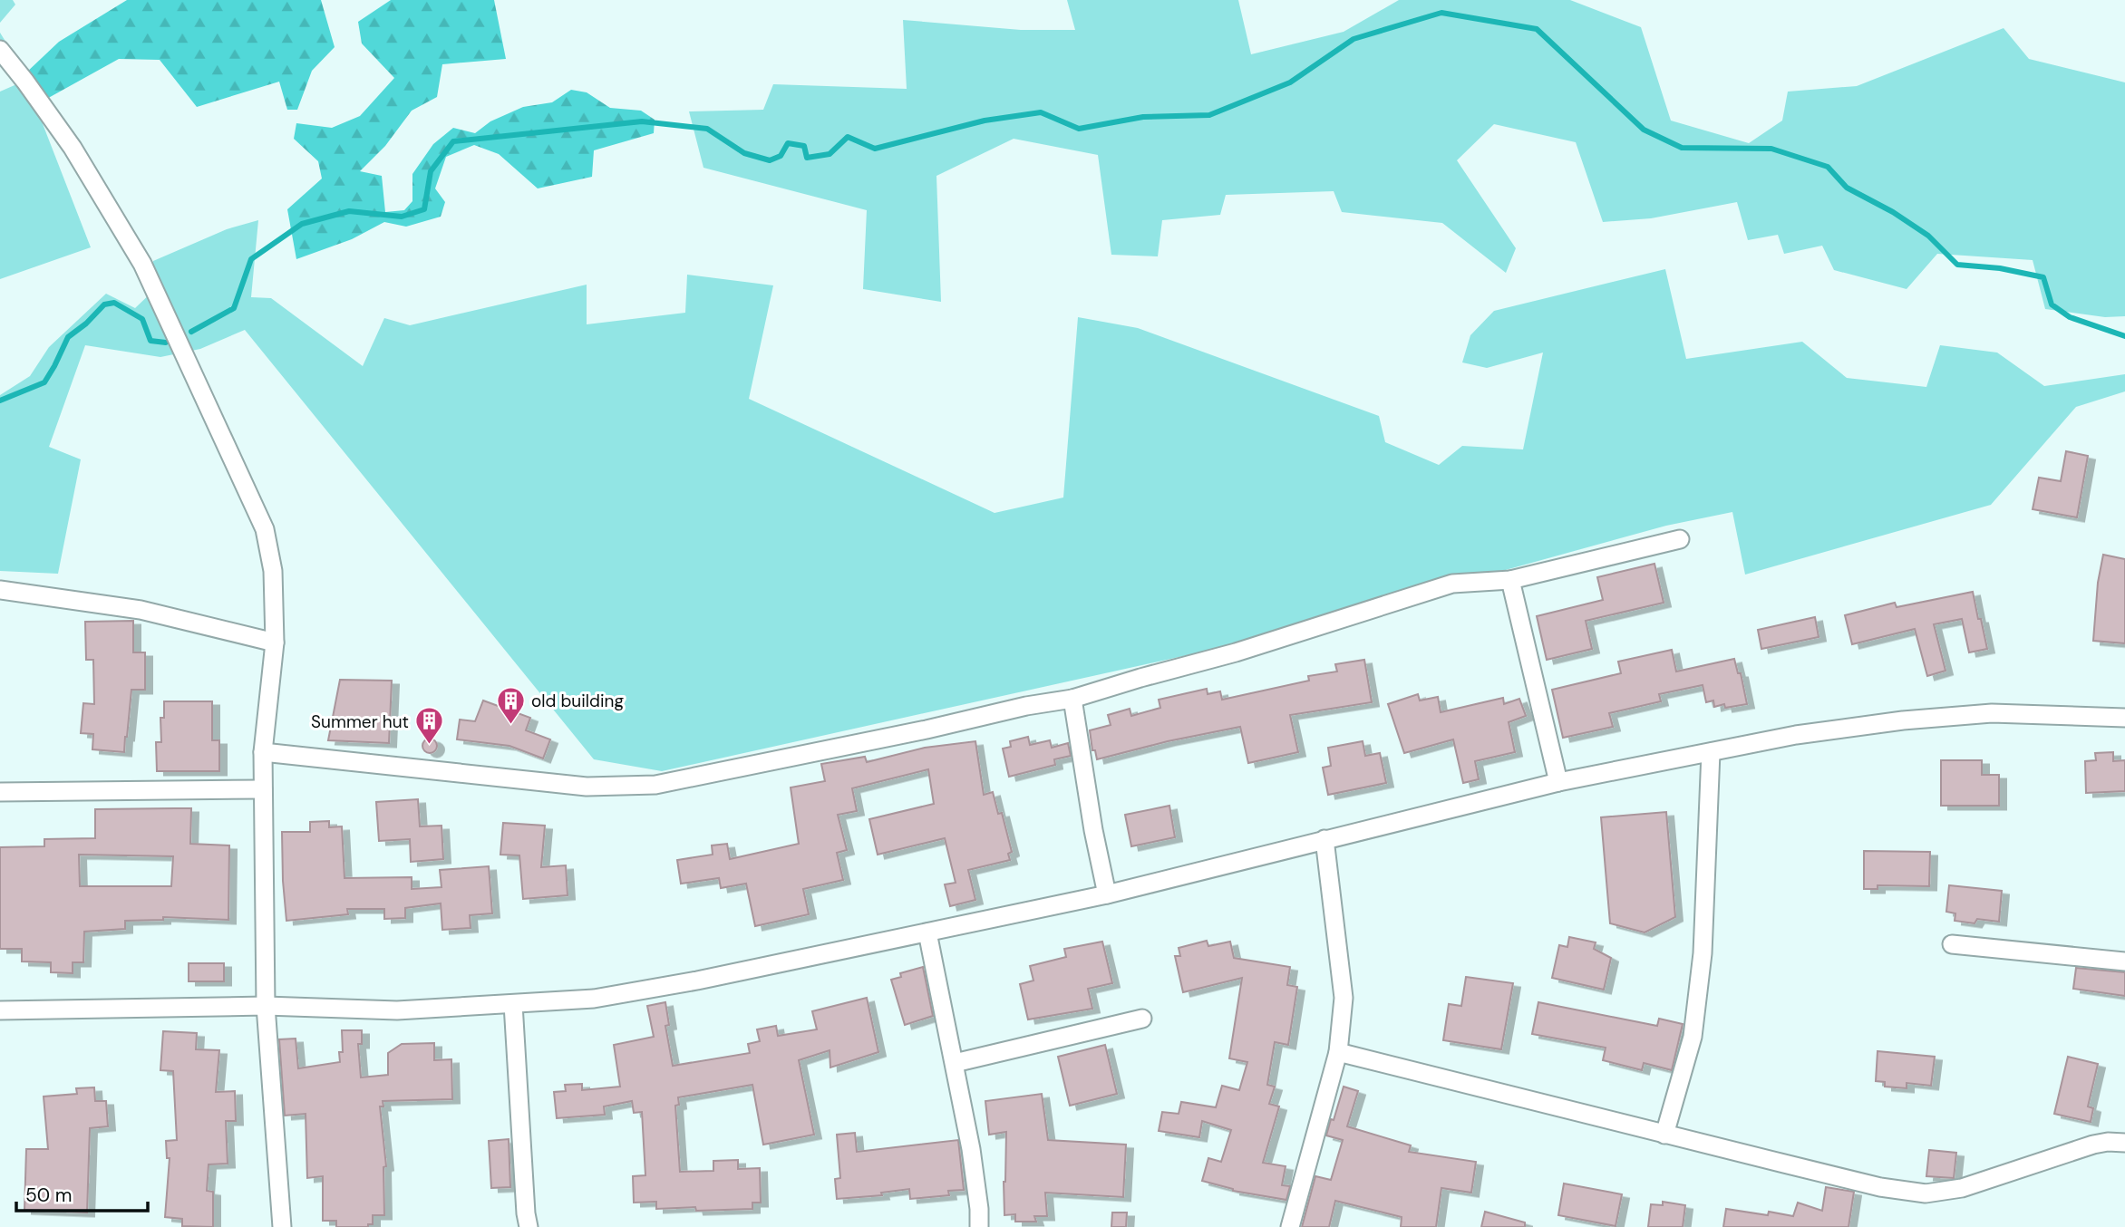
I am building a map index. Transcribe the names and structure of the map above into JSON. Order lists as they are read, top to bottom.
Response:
{
  "places": {
    "building": ["old building", "Summer hut"]
  },
  "scale_bar": "50 m"
}
